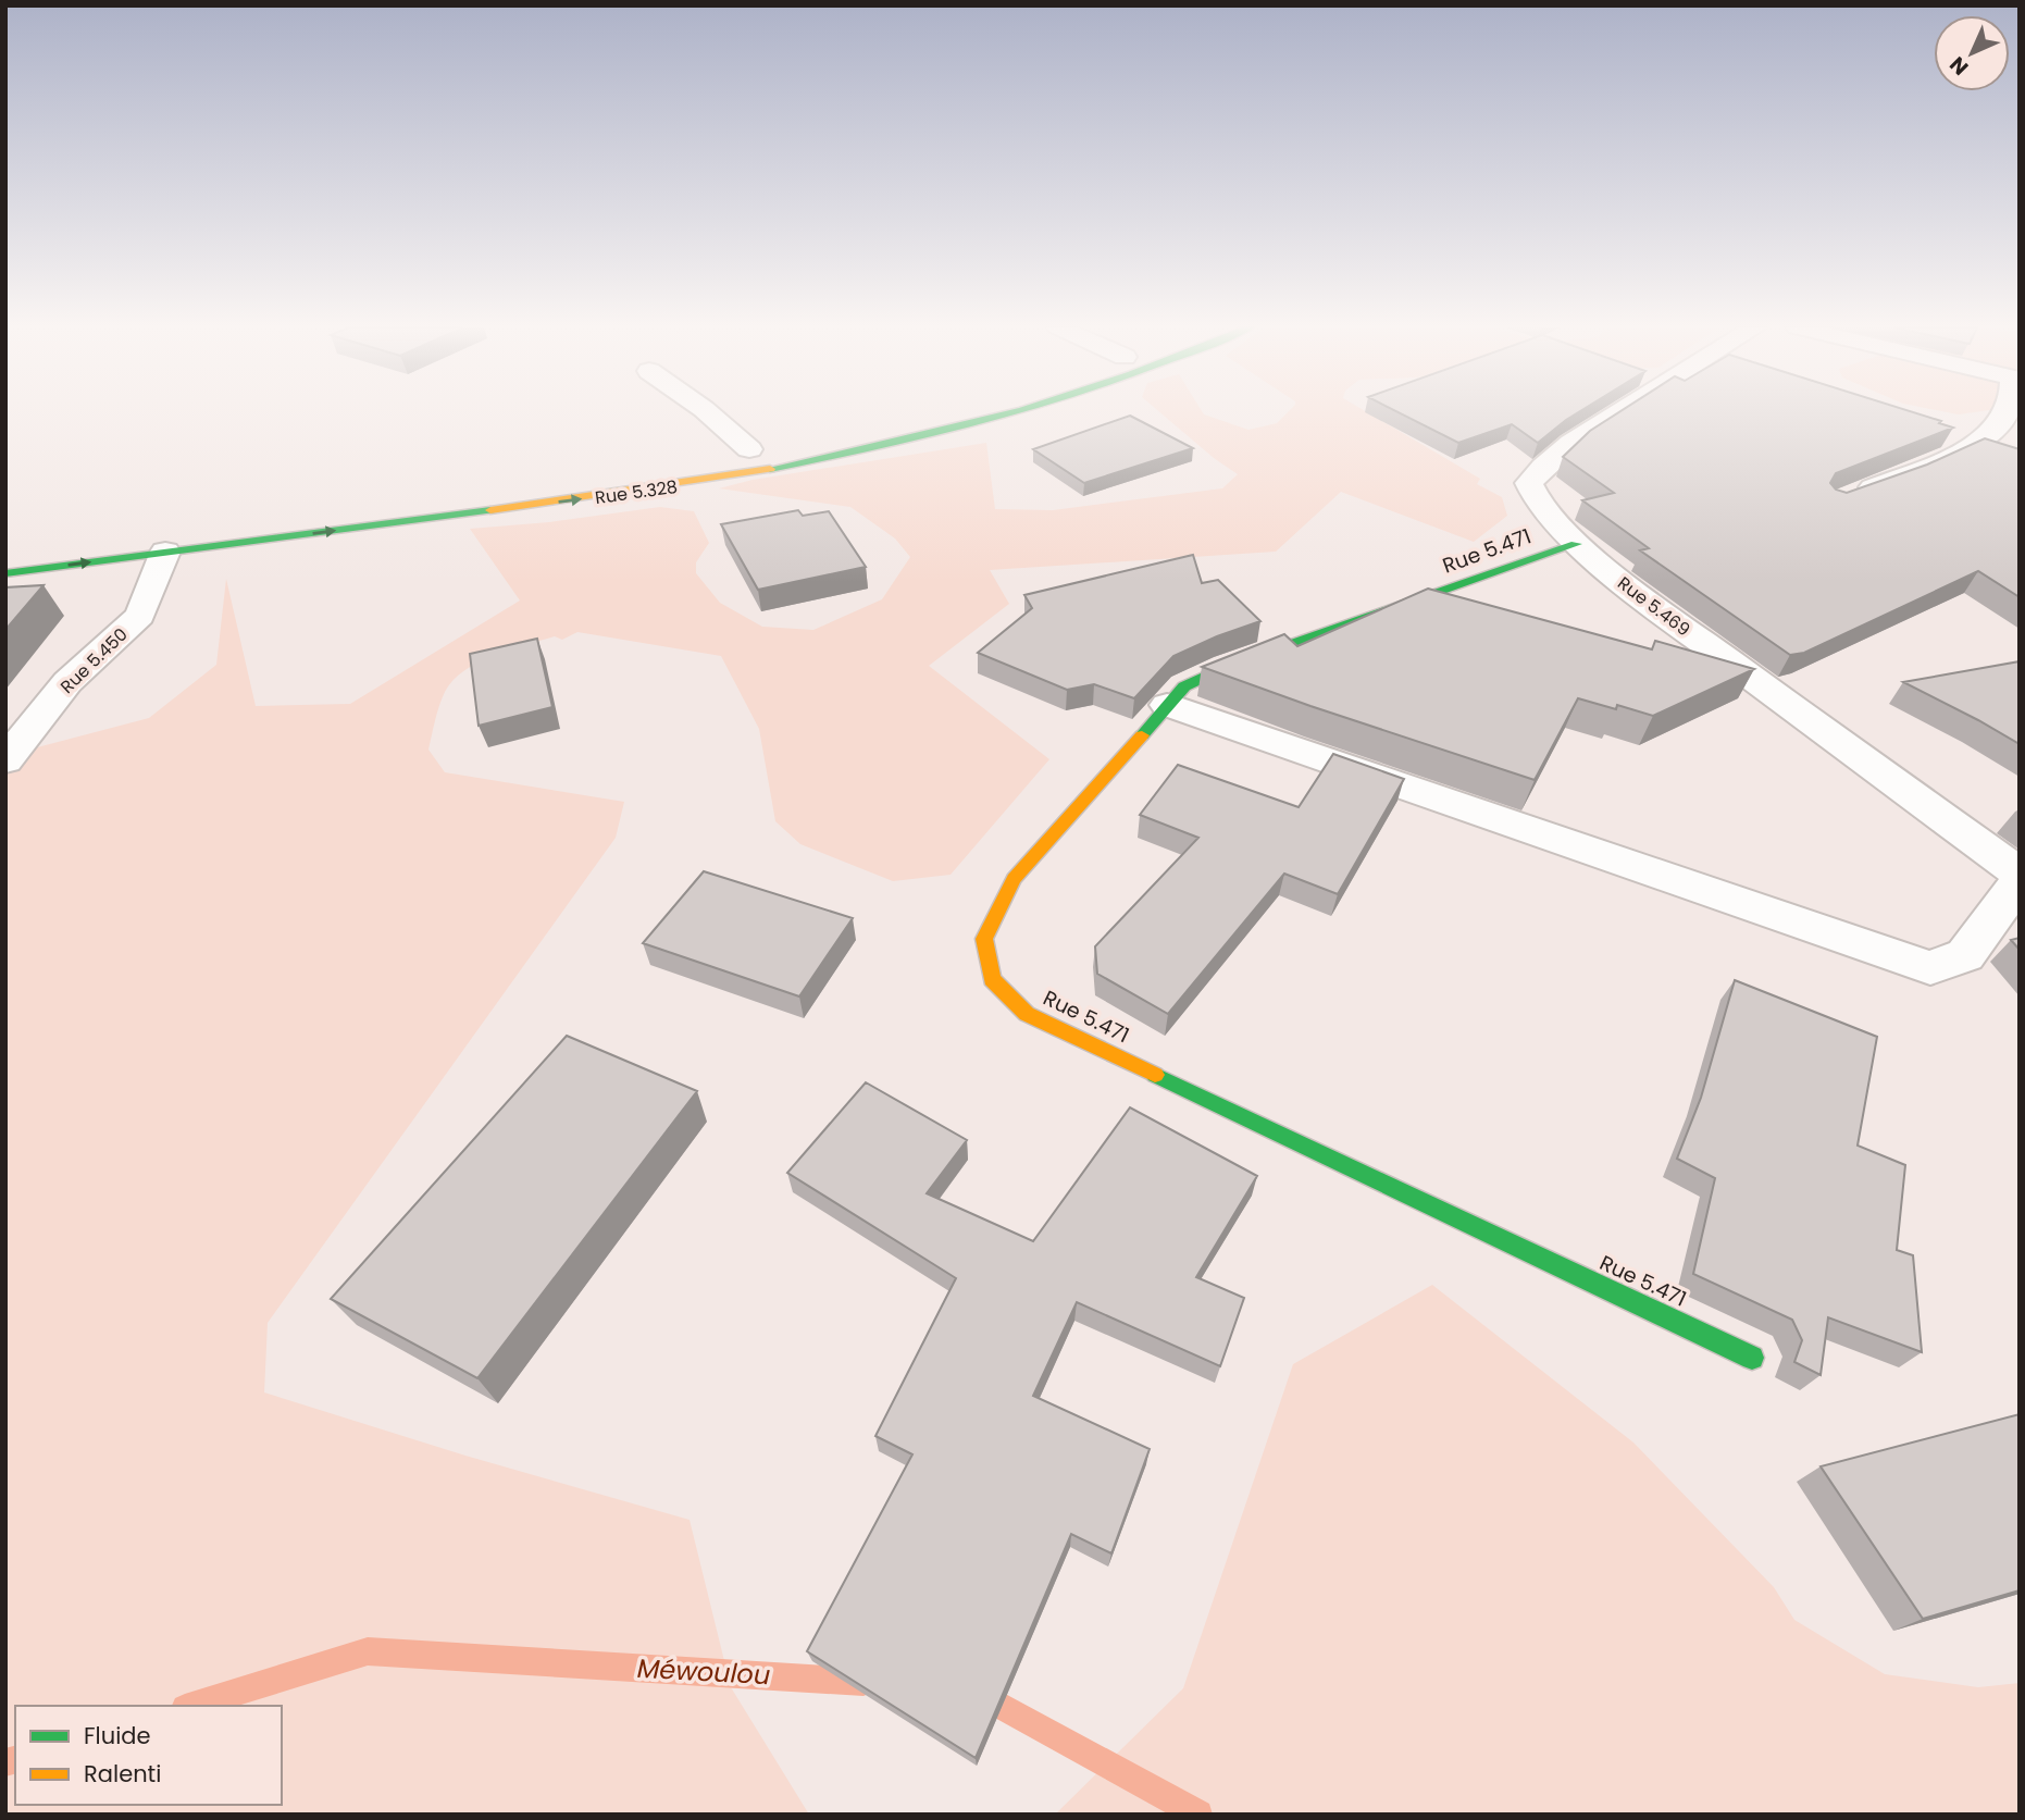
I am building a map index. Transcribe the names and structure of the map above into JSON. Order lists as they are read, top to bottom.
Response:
{
  "streets": {
    "main road": ["Rue 5.328", "Rue 5.471"],
    "street": ["Rue 5.469", "Rue 5.450"]
  },
  "crossings": [
    ["Rue 5.328", "Rue 5.450"],
    ["Rue 5.471", "Rue 5.469"]
  ],
  "one_way": ["Rue 5.328"],
  "water": ["Méwoulou"],
  "legend": ["Fluide", "Ralenti"],
  "north": "bottom left"
}
